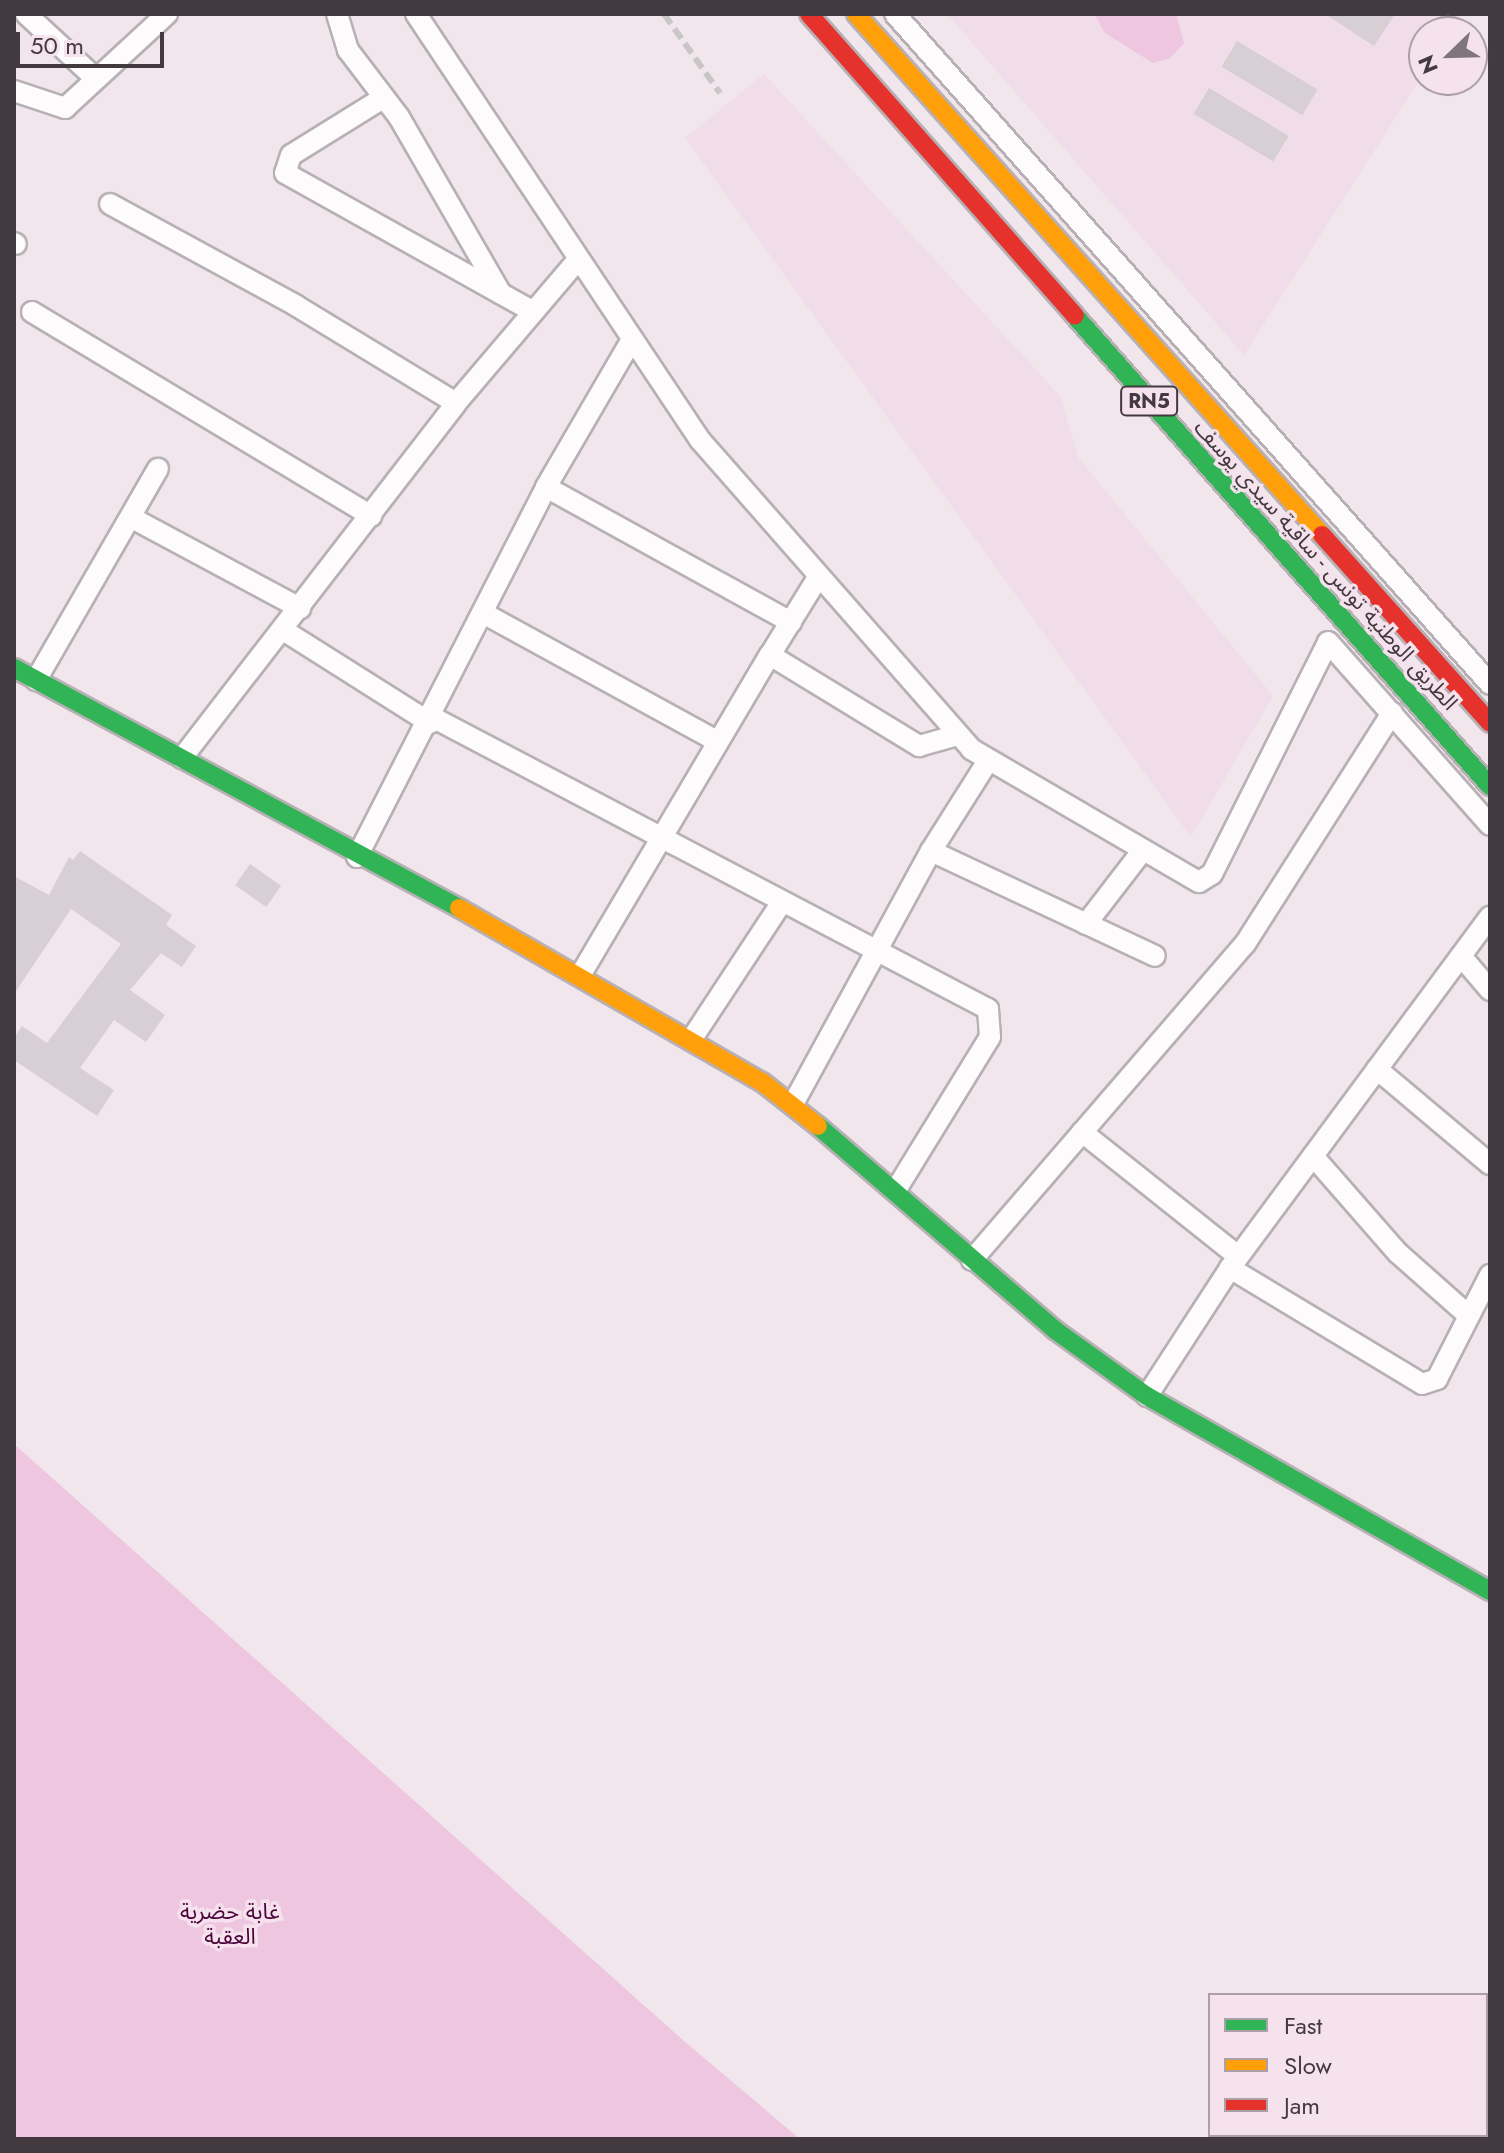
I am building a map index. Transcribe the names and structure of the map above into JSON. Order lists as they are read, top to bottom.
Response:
{
  "streets": {
    "main road": ["RN5", "الطريق الوطنية تونس - ساقية سيدي يوسف"]
  },
  "parks": ["غابة حضرية العقبة"],
  "legend": ["Fast", "Slow", "Jam"],
  "scale_bar": "50 m",
  "north": "bottom left"
}
